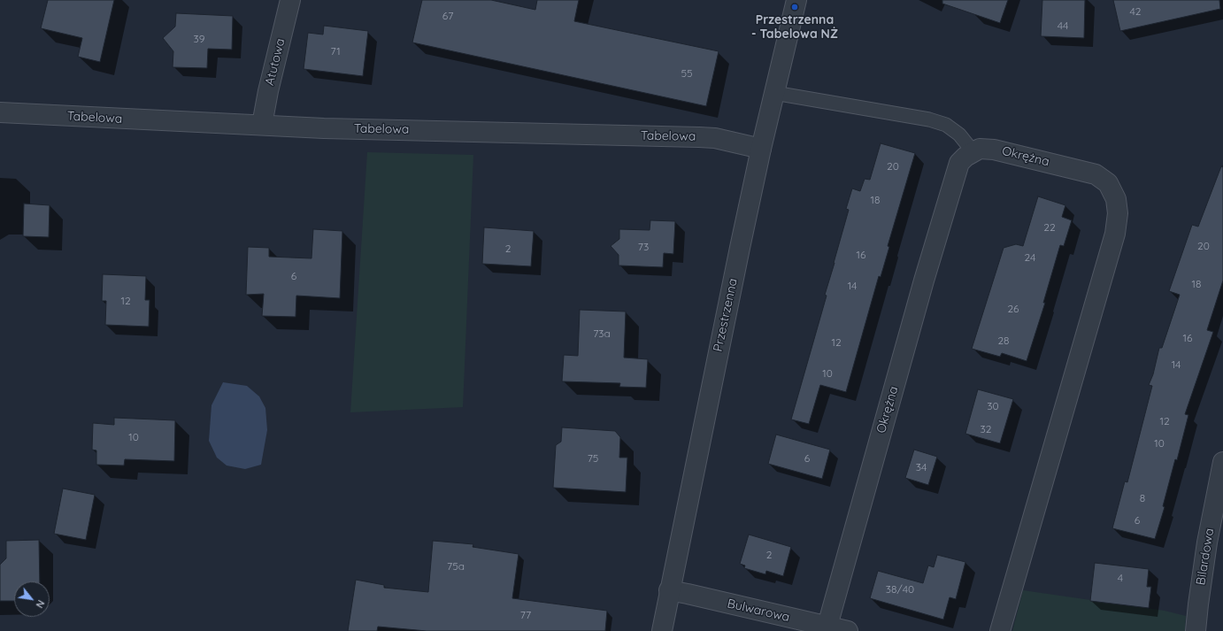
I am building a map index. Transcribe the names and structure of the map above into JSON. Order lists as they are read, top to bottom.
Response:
{
  "streets": {
    "street": [
      "Atutowa",
      "Tabelowa",
      "Okrężna",
      "Przestrzenna",
      "Bilardowa",
      "Bulwarowa"
    ]
  },
  "crossings": [
    ["Atutowa", "Tabelowa"],
    ["Tabelowa", "Przestrzenna"],
    ["Okrężna", "Bulwarowa"],
    ["Przestrzenna", "Bulwarowa"]
  ],
  "places": ["Przestrzenna - Tabelowa NŻ"],
  "house_numbers": [
    "42",
    "67",
    "44",
    "39",
    "71",
    "55",
    "20",
    "18",
    "22",
    "20",
    "73",
    "2",
    "16",
    "24",
    "6",
    "18",
    "14",
    "12",
    "26",
    "73a",
    "16",
    "28",
    "12",
    "14",
    "10",
    "30",
    "12",
    "32",
    "10",
    "10",
    "75",
    "6",
    "34",
    "8",
    "6",
    "2",
    "75a",
    "4",
    "38/40",
    "77"
  ],
  "north": "bottom right"
}
